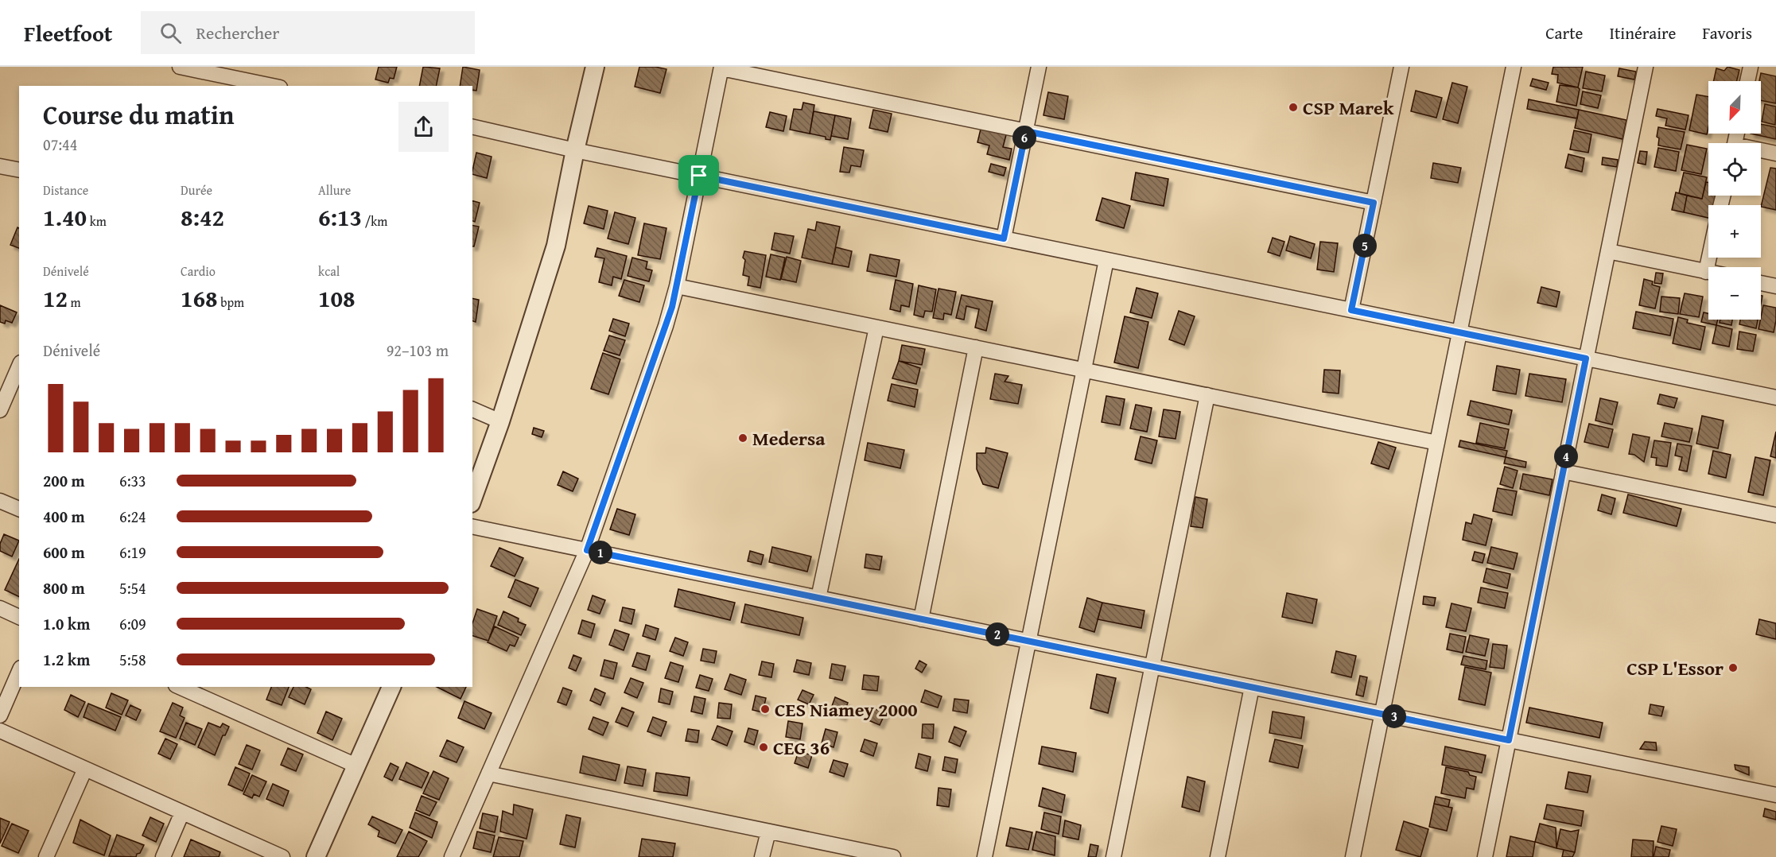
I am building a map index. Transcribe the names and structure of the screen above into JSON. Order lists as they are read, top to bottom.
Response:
{
  "places": [
    "CSP Marek",
    "Medersa",
    "CSP L'Essor",
    "CES Niamey 2000",
    "CEG 36"
  ],
  "north": "bottom left",
  "page": {
    "header": "Fleetfoot",
    "search": "Rechercher",
    "nav": ["Carte", "Itinéraire", "Favoris"],
    "map_buttons": ["+", "−"],
    "heading": ["Course du matin", "07:44"],
    "pins": [
      "6",
      "5",
      "4",
      "1",
      "2",
      "3"
    ],
    "stats": [
      ["Distance", "1.40 km"],
      ["Durée", "8:42"],
      ["Allure", "6:13 /km"],
      ["Dénivelé", "12 m"],
      ["Cardio", "168 bpm"],
      ["kcal", "108"]
    ],
    "chart": ["Dénivelé", "92–103 m"],
    "list": [
      {
        "name": "200 m",
        "note": "6:33"
      },
      {
        "name": "400 m",
        "note": "6:24"
      },
      {
        "name": "600 m",
        "note": "6:19"
      },
      {
        "name": "800 m",
        "note": "5:54"
      },
      {
        "name": "1.0 km",
        "note": "6:09"
      },
      {
        "name": "1.2 km",
        "note": "5:58"
      }
    ]
  }
}
